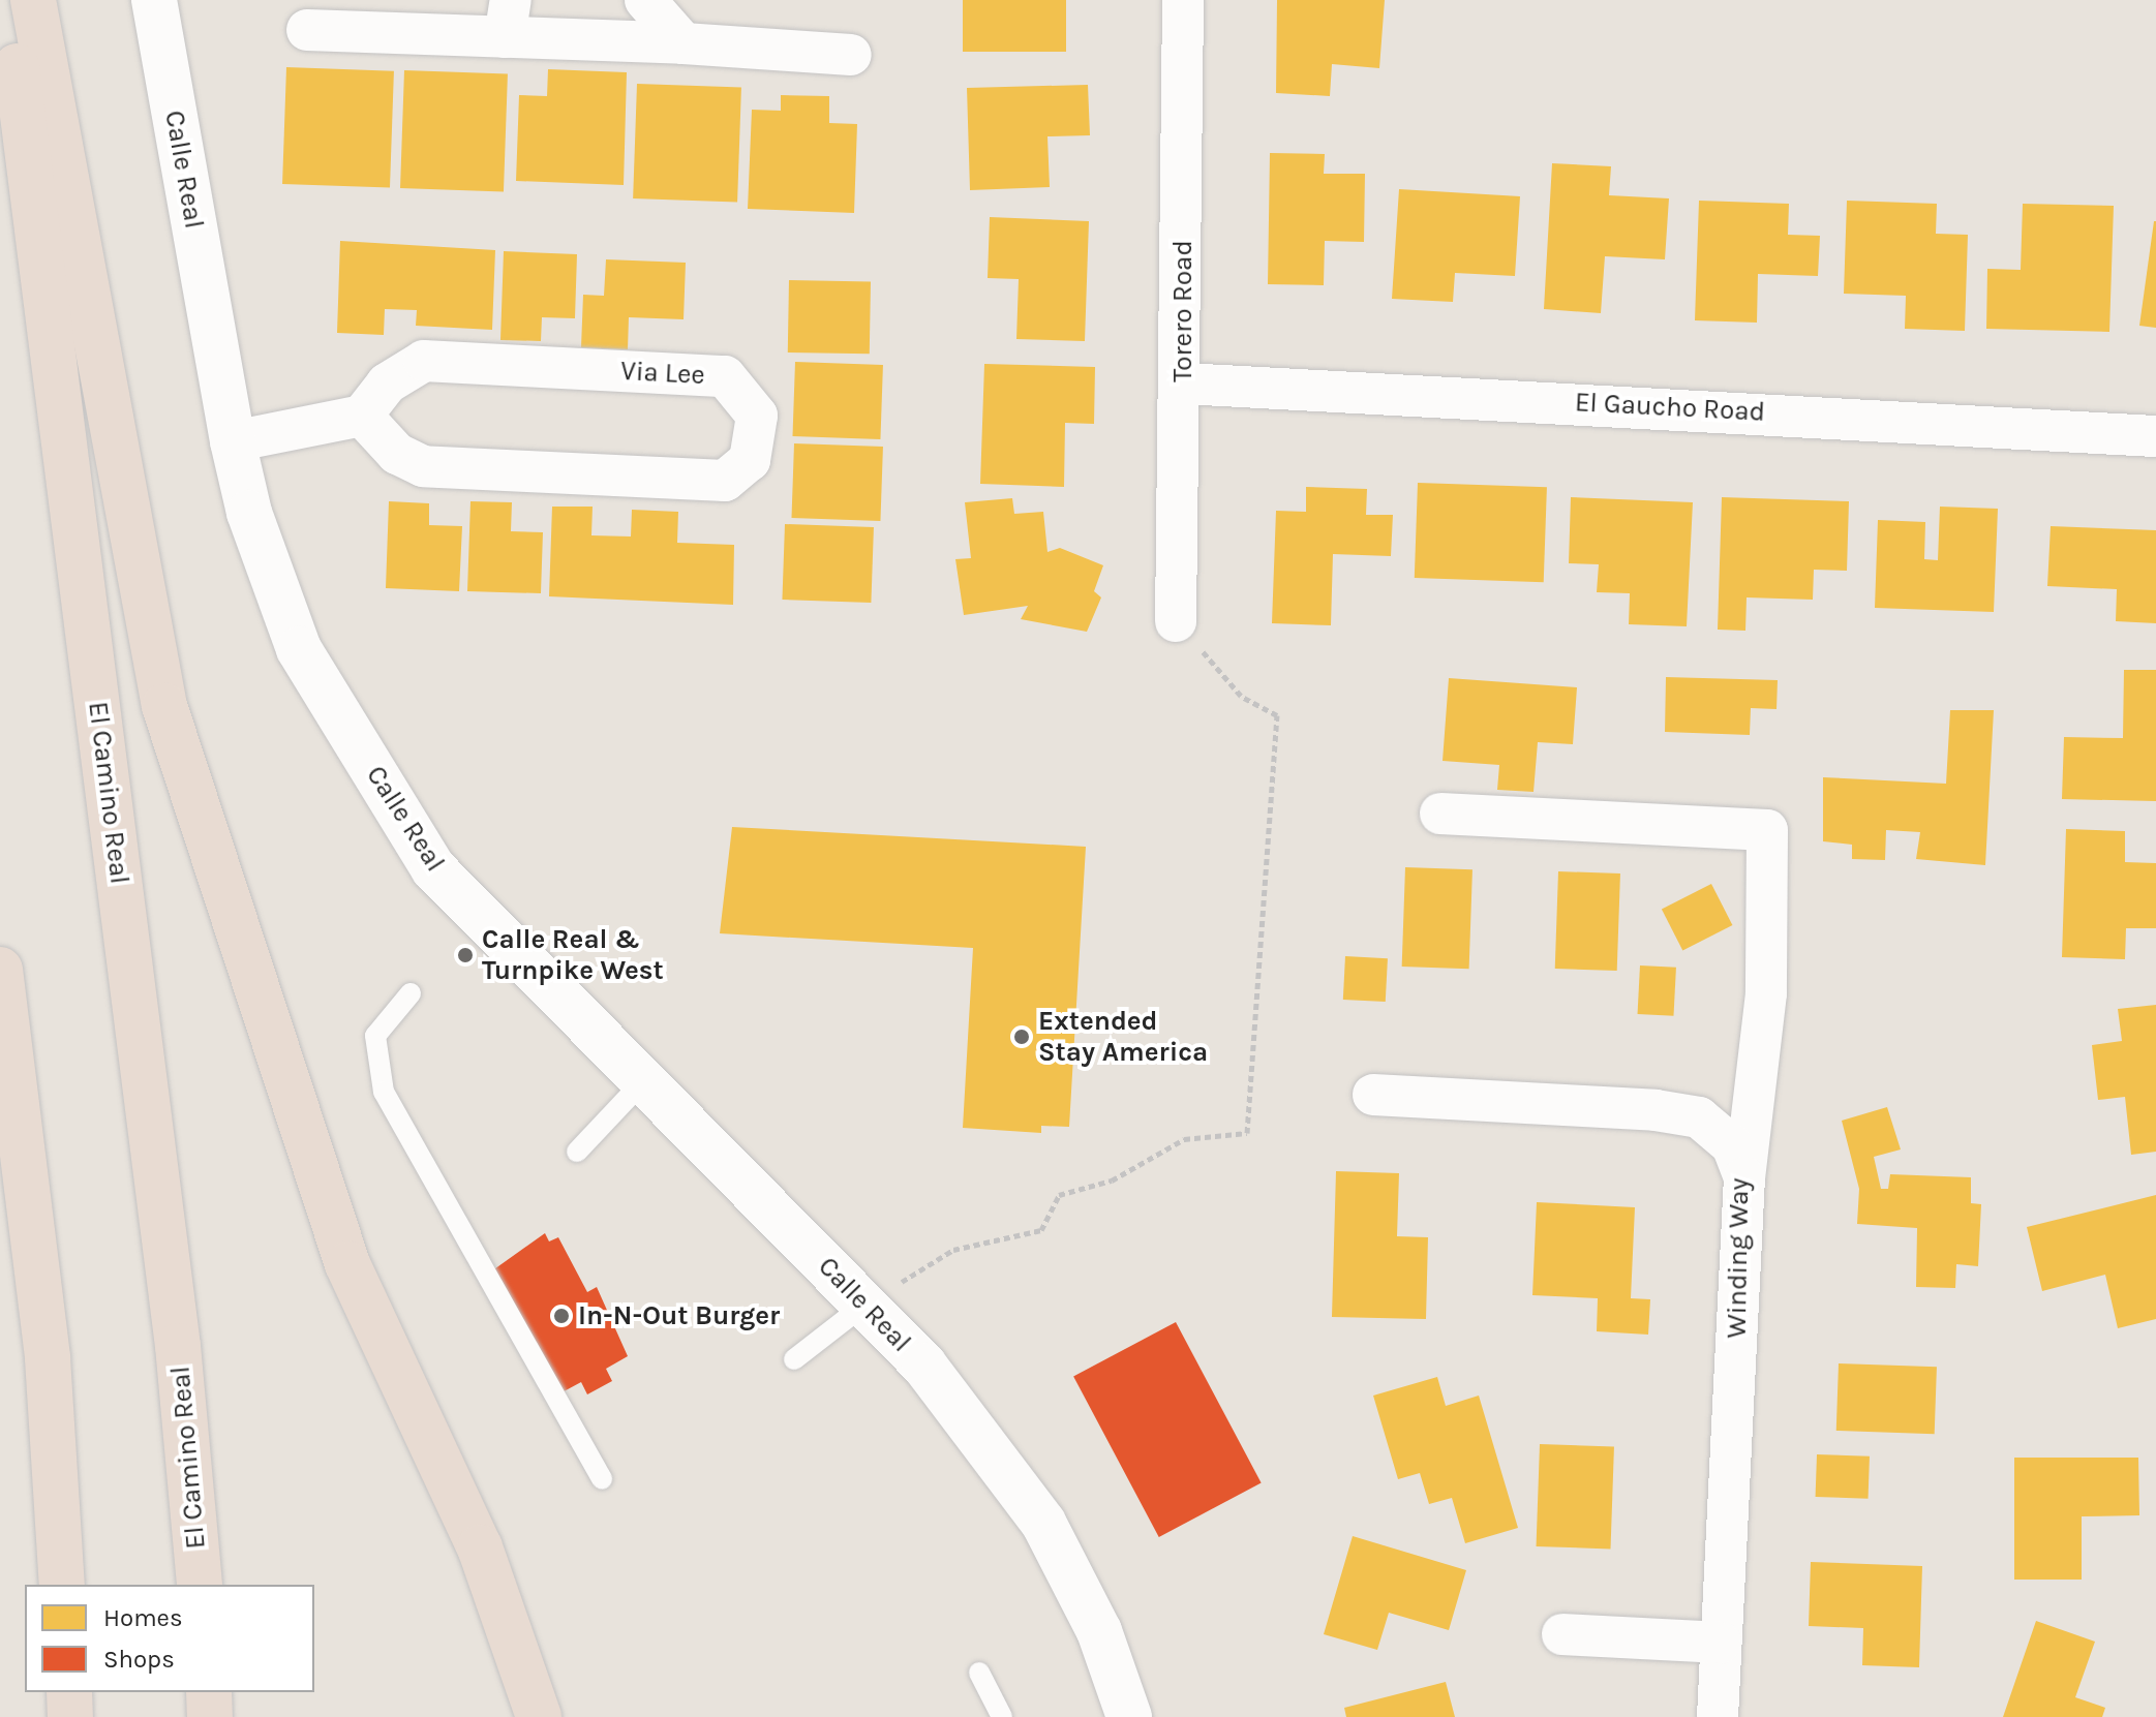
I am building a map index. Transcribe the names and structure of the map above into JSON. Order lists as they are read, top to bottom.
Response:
{
  "streets": {
    "highway": ["El Camino Real"],
    "street": [
      "Calle Real",
      "Torero Road",
      "Via Lee",
      "El Gaucho Road",
      "Winding Way"
    ]
  },
  "crossings": [
    ["Torero Road", "El Gaucho Road"]
  ],
  "places": ["Calle Real & Turnpike West", "Extended Stay America", "In-N-Out Burger"],
  "legend": ["Homes", "Shops"]
}
